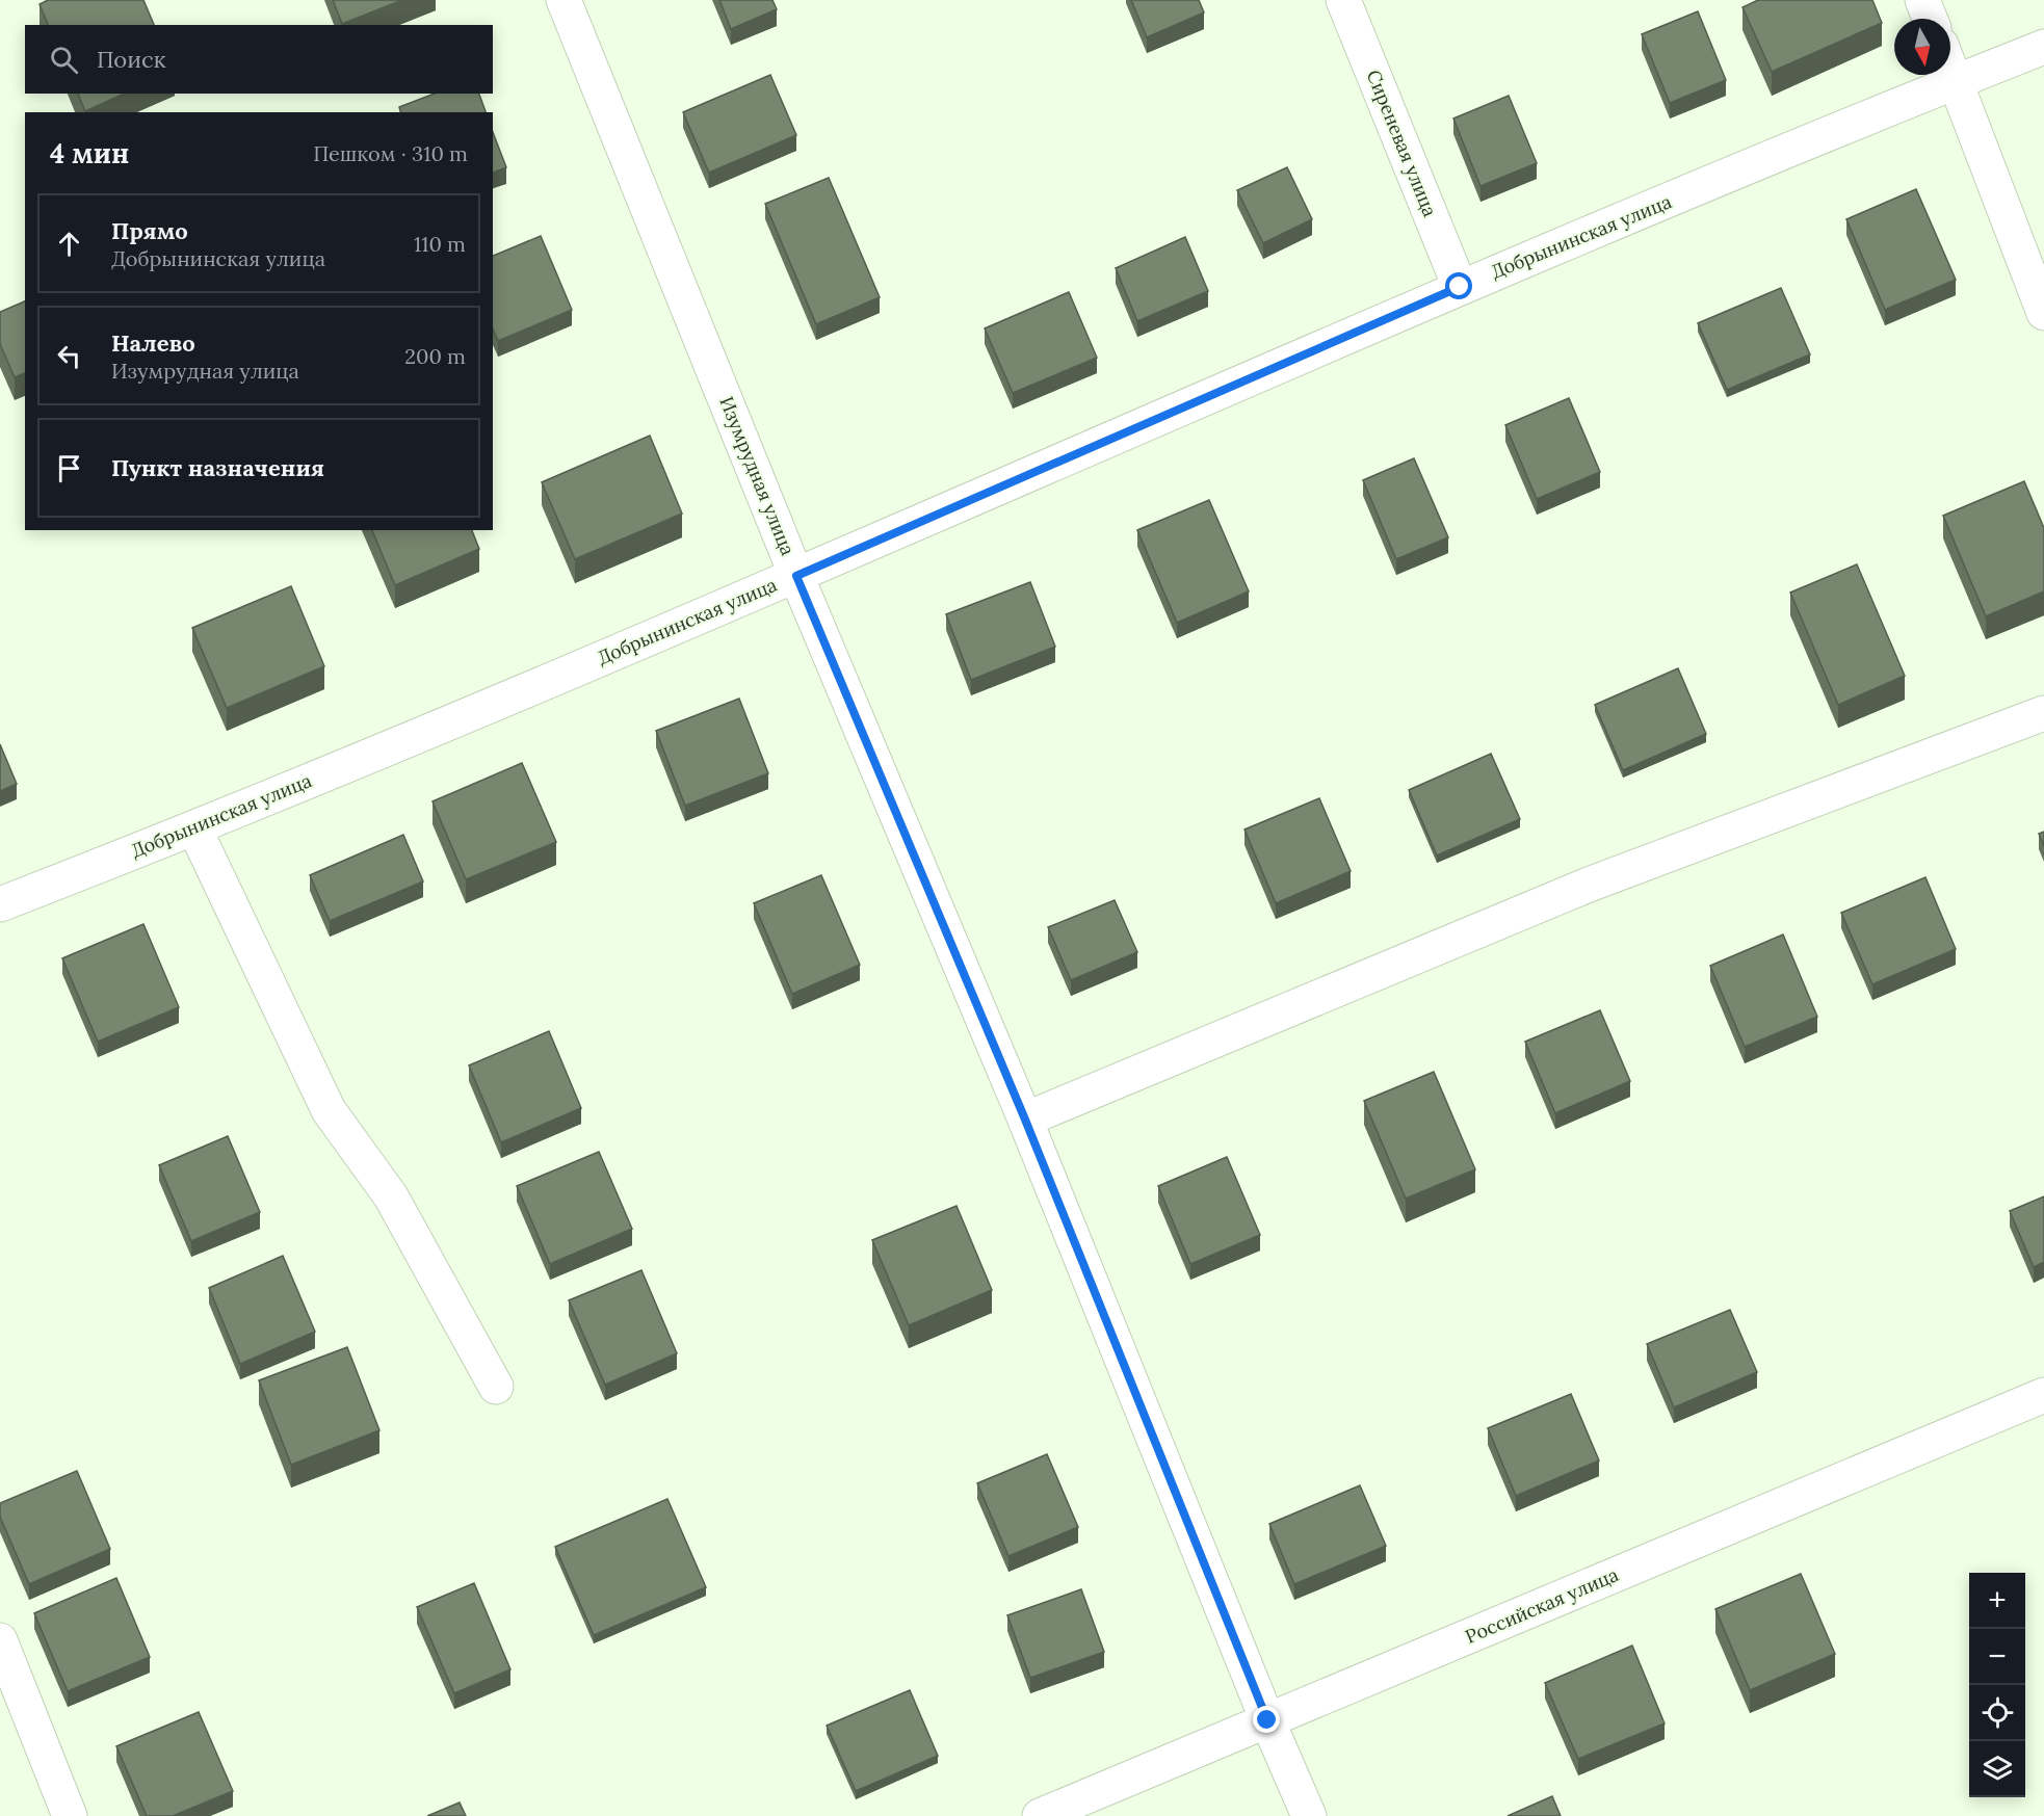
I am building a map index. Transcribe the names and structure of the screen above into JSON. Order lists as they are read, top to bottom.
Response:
{
  "streets": {
    "street": [
      "Сиреневая улица",
      "Добрынинская улица",
      "Изумрудная улица",
      "Российская улица"
    ]
  },
  "crossings": [
    ["Сиреневая улица", "Добрынинская улица"],
    ["Добрынинская улица", "Изумрудная улица"],
    ["Изумрудная улица", "Российская улица"]
  ],
  "north": "bottom",
  "page": {
    "search": "Поиск",
    "heading": ["4 мин", "Пешком · 310 m"],
    "list": [
      ["Прямо", "Добрынинская улица", "110 m"],
      ["Налево", "Изумрудная улица", "200 m"],
      "Пункт назначения"
    ],
    "map_buttons": ["+", "−"]
  }
}
